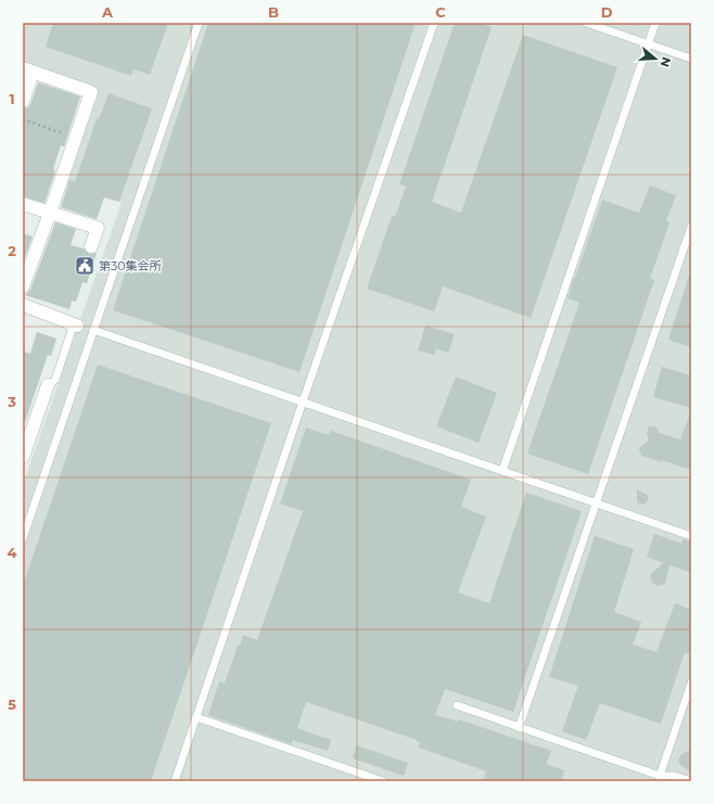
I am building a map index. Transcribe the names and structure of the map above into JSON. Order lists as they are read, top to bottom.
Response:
{
  "places": {
    "public building": ["第30集会所"]
  },
  "north": "right",
  "grid": {
    "columns": [
      "A",
      "B",
      "C",
      "D"
    ],
    "rows": [
      "1",
      "2",
      "3",
      "4",
      "5"
    ]
  }
}
